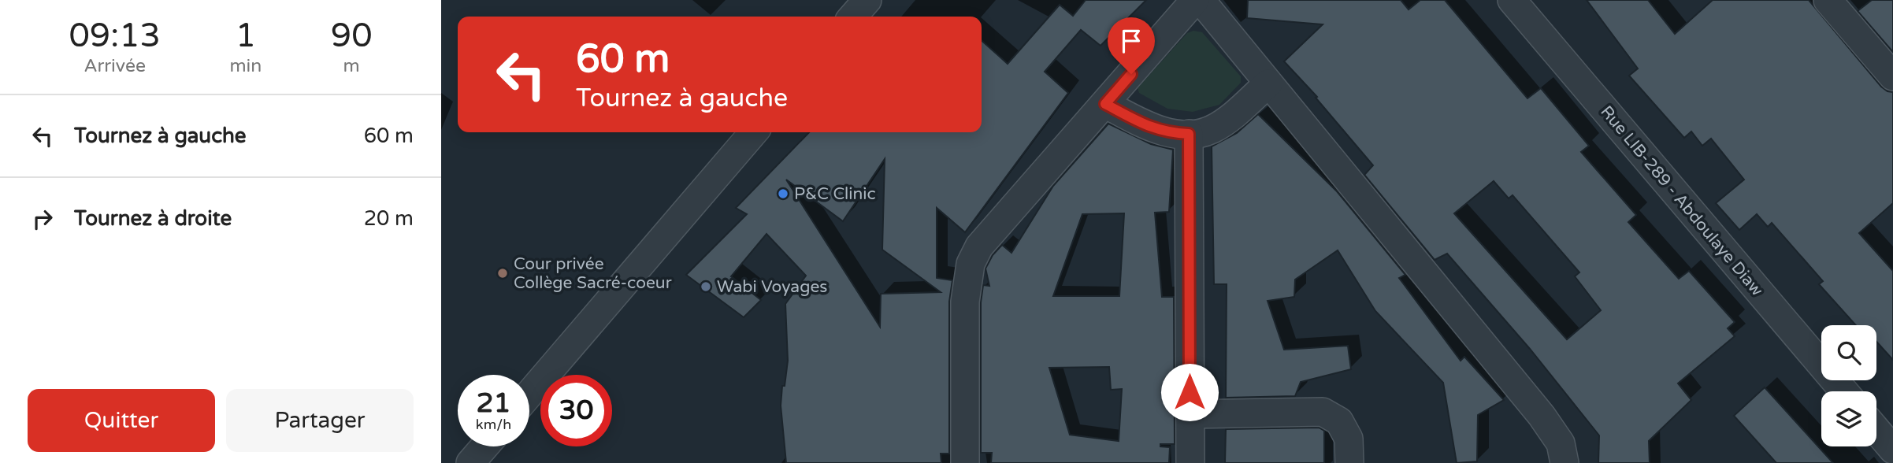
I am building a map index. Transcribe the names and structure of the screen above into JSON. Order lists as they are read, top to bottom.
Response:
{
  "streets": {
    "street": ["Rue LIB-289 - Abdoulaye Diaw"]
  },
  "places": ["P&C Clinic", "Cour privée Collège Sacré-coeur", "Wabi Voyages"],
  "page": {
    "eta": [
      "09:13",
      "Arrivée",
      "1",
      "min",
      "90",
      "m"
    ],
    "turn": ["60 m", "Tournez à gauche"],
    "list": [
      {
        "name": "Tournez à gauche",
        "value": "60 m"
      },
      {
        "name": "Tournez à droite",
        "value": "20 m"
      }
    ],
    "speed": "21 km/h",
    "limit": "30",
    "buttons": ["Quitter", "Partager"]
  }
}
